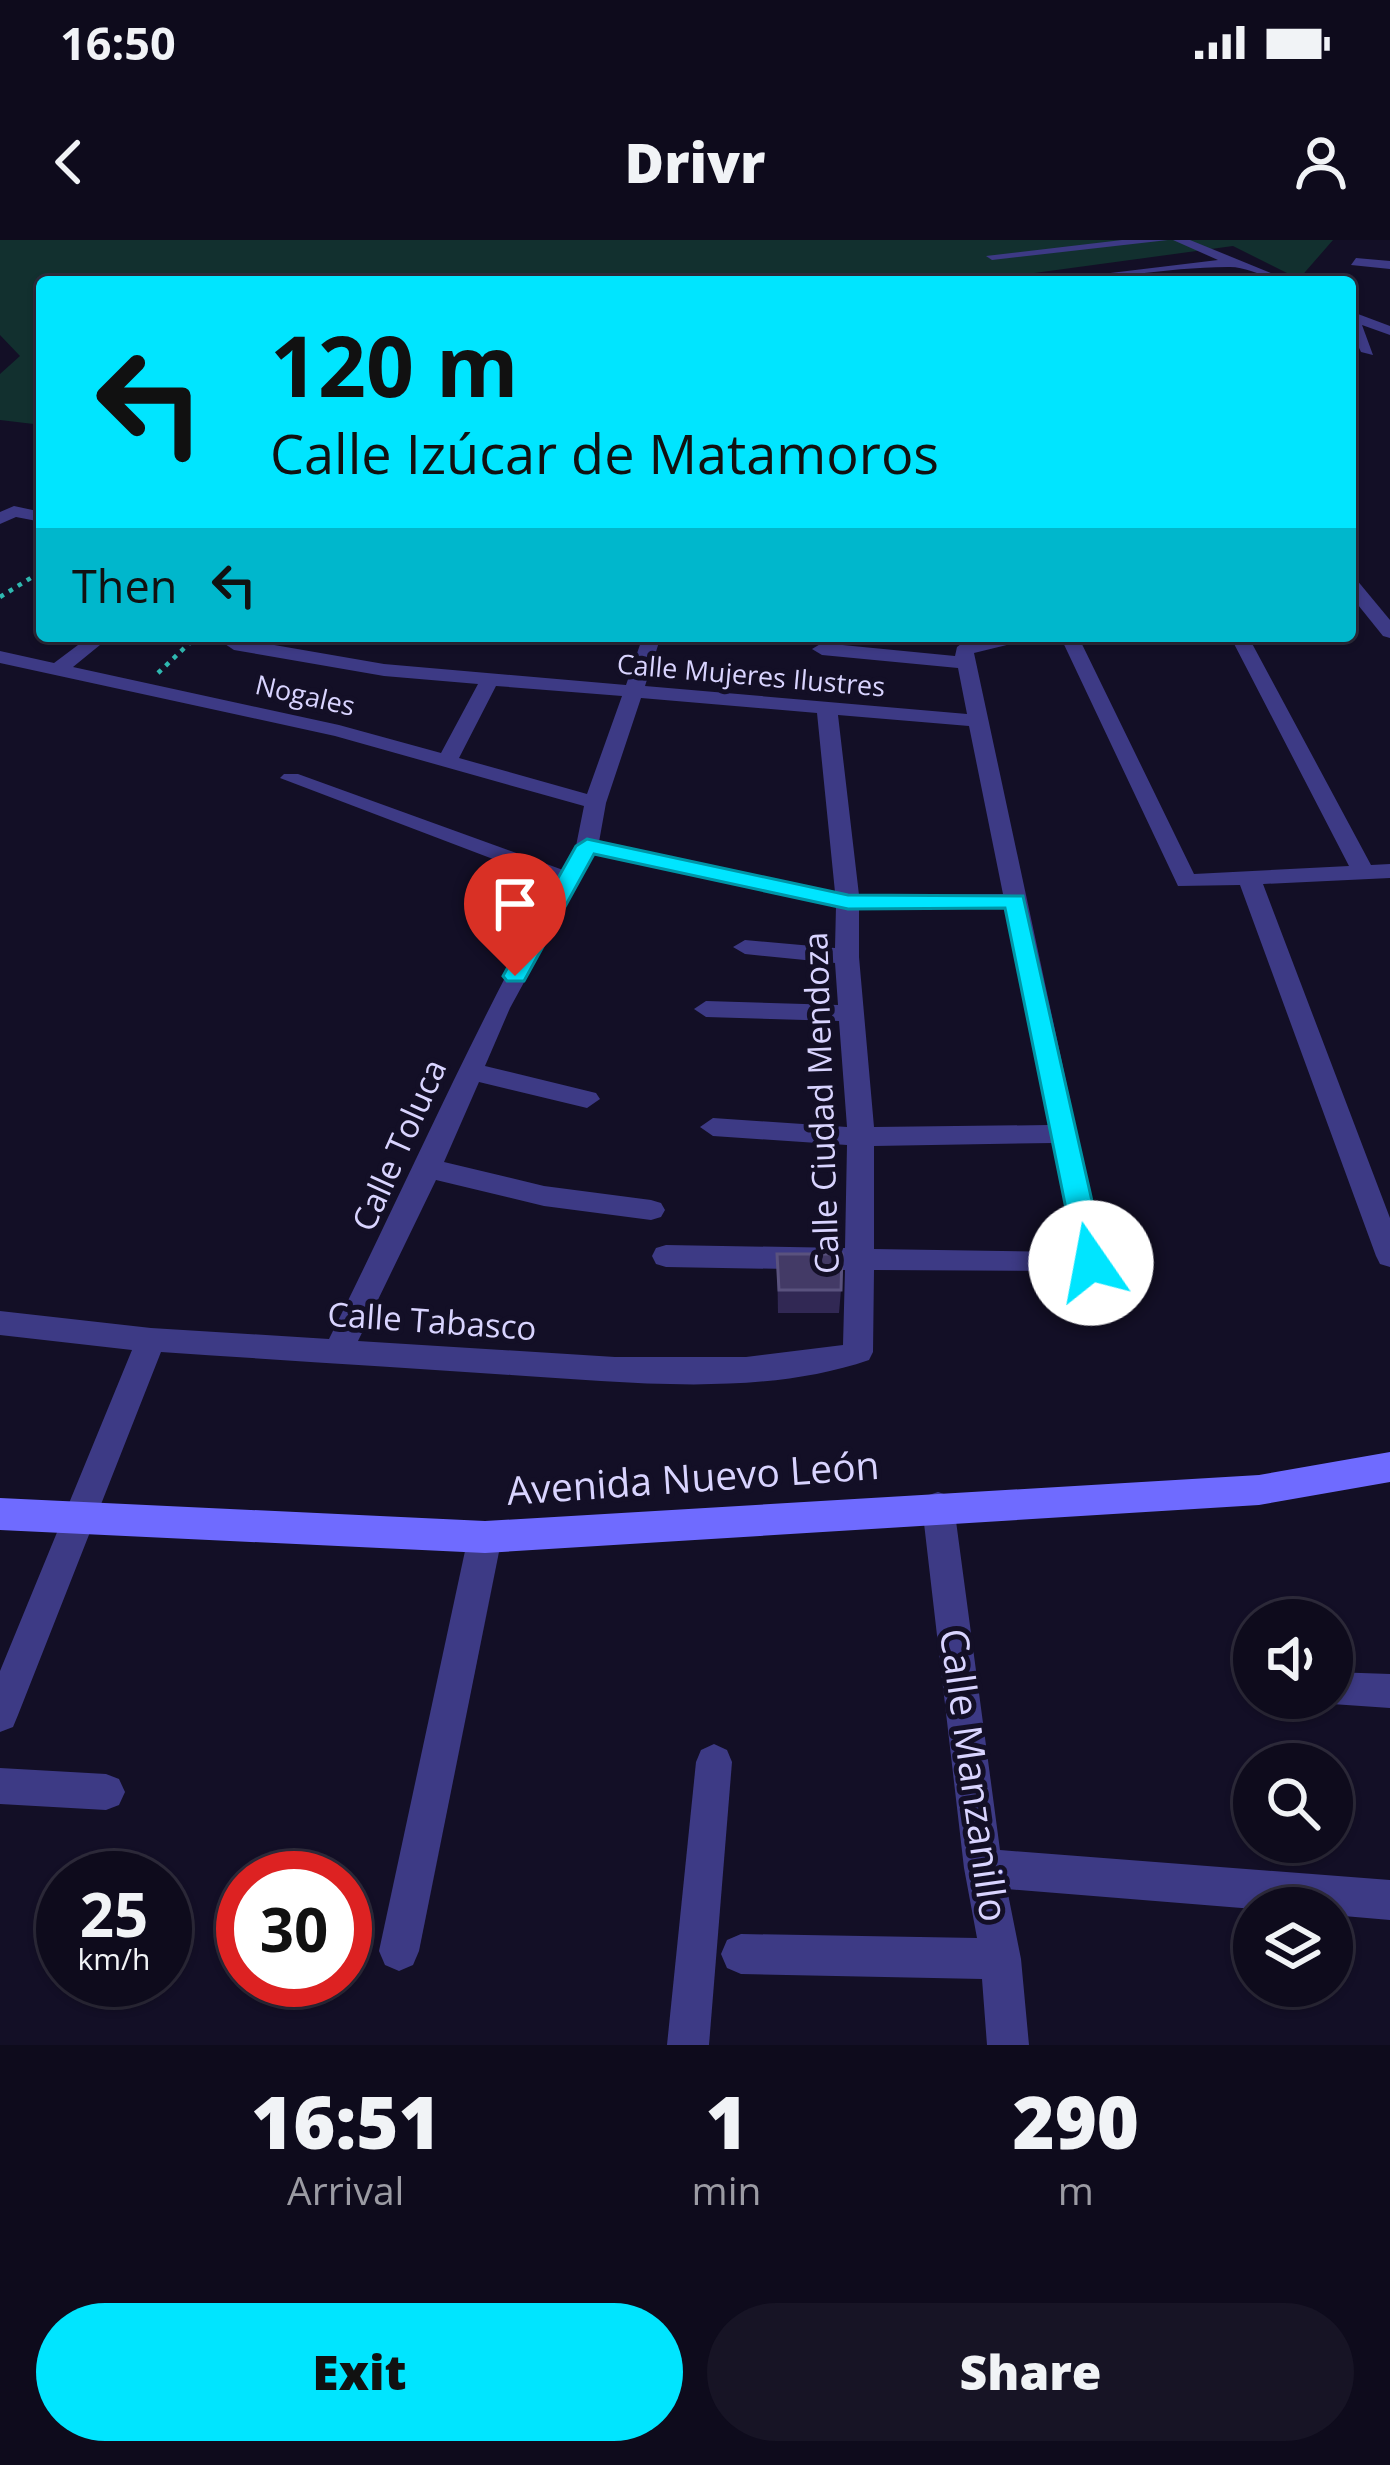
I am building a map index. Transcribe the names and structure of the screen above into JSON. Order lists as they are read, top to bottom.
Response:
{
  "streets": {
    "main road": ["Avenida Nuevo León"],
    "street": [
      "Calle Mujeres Ilustres",
      "Nogales",
      "Calle Ciudad Mendoza",
      "Calle Toluca",
      "Calle Tabasco",
      "Calle Manzanillo"
    ]
  },
  "crossings": [
    ["Calle Mujeres Ilustres", "Calle Ciudad Mendoza"],
    ["Calle Mujeres Ilustres", "Calle Toluca"],
    ["Nogales", "Calle Toluca"],
    ["Calle Ciudad Mendoza", "Calle Tabasco"],
    ["Calle Toluca", "Calle Tabasco"],
    ["Avenida Nuevo León", "Calle Manzanillo"]
  ],
  "page": {
    "status": "16:50",
    "header": "Drivr",
    "turn": ["120 m", "Calle Izúcar de Matamoros"],
    "then": "Then",
    "speed": "25 km/h",
    "limit": "30",
    "eta": [
      "16:51",
      "Arrival",
      "1",
      "min",
      "290",
      "m"
    ],
    "buttons": ["Exit", "Share"]
  }
}
